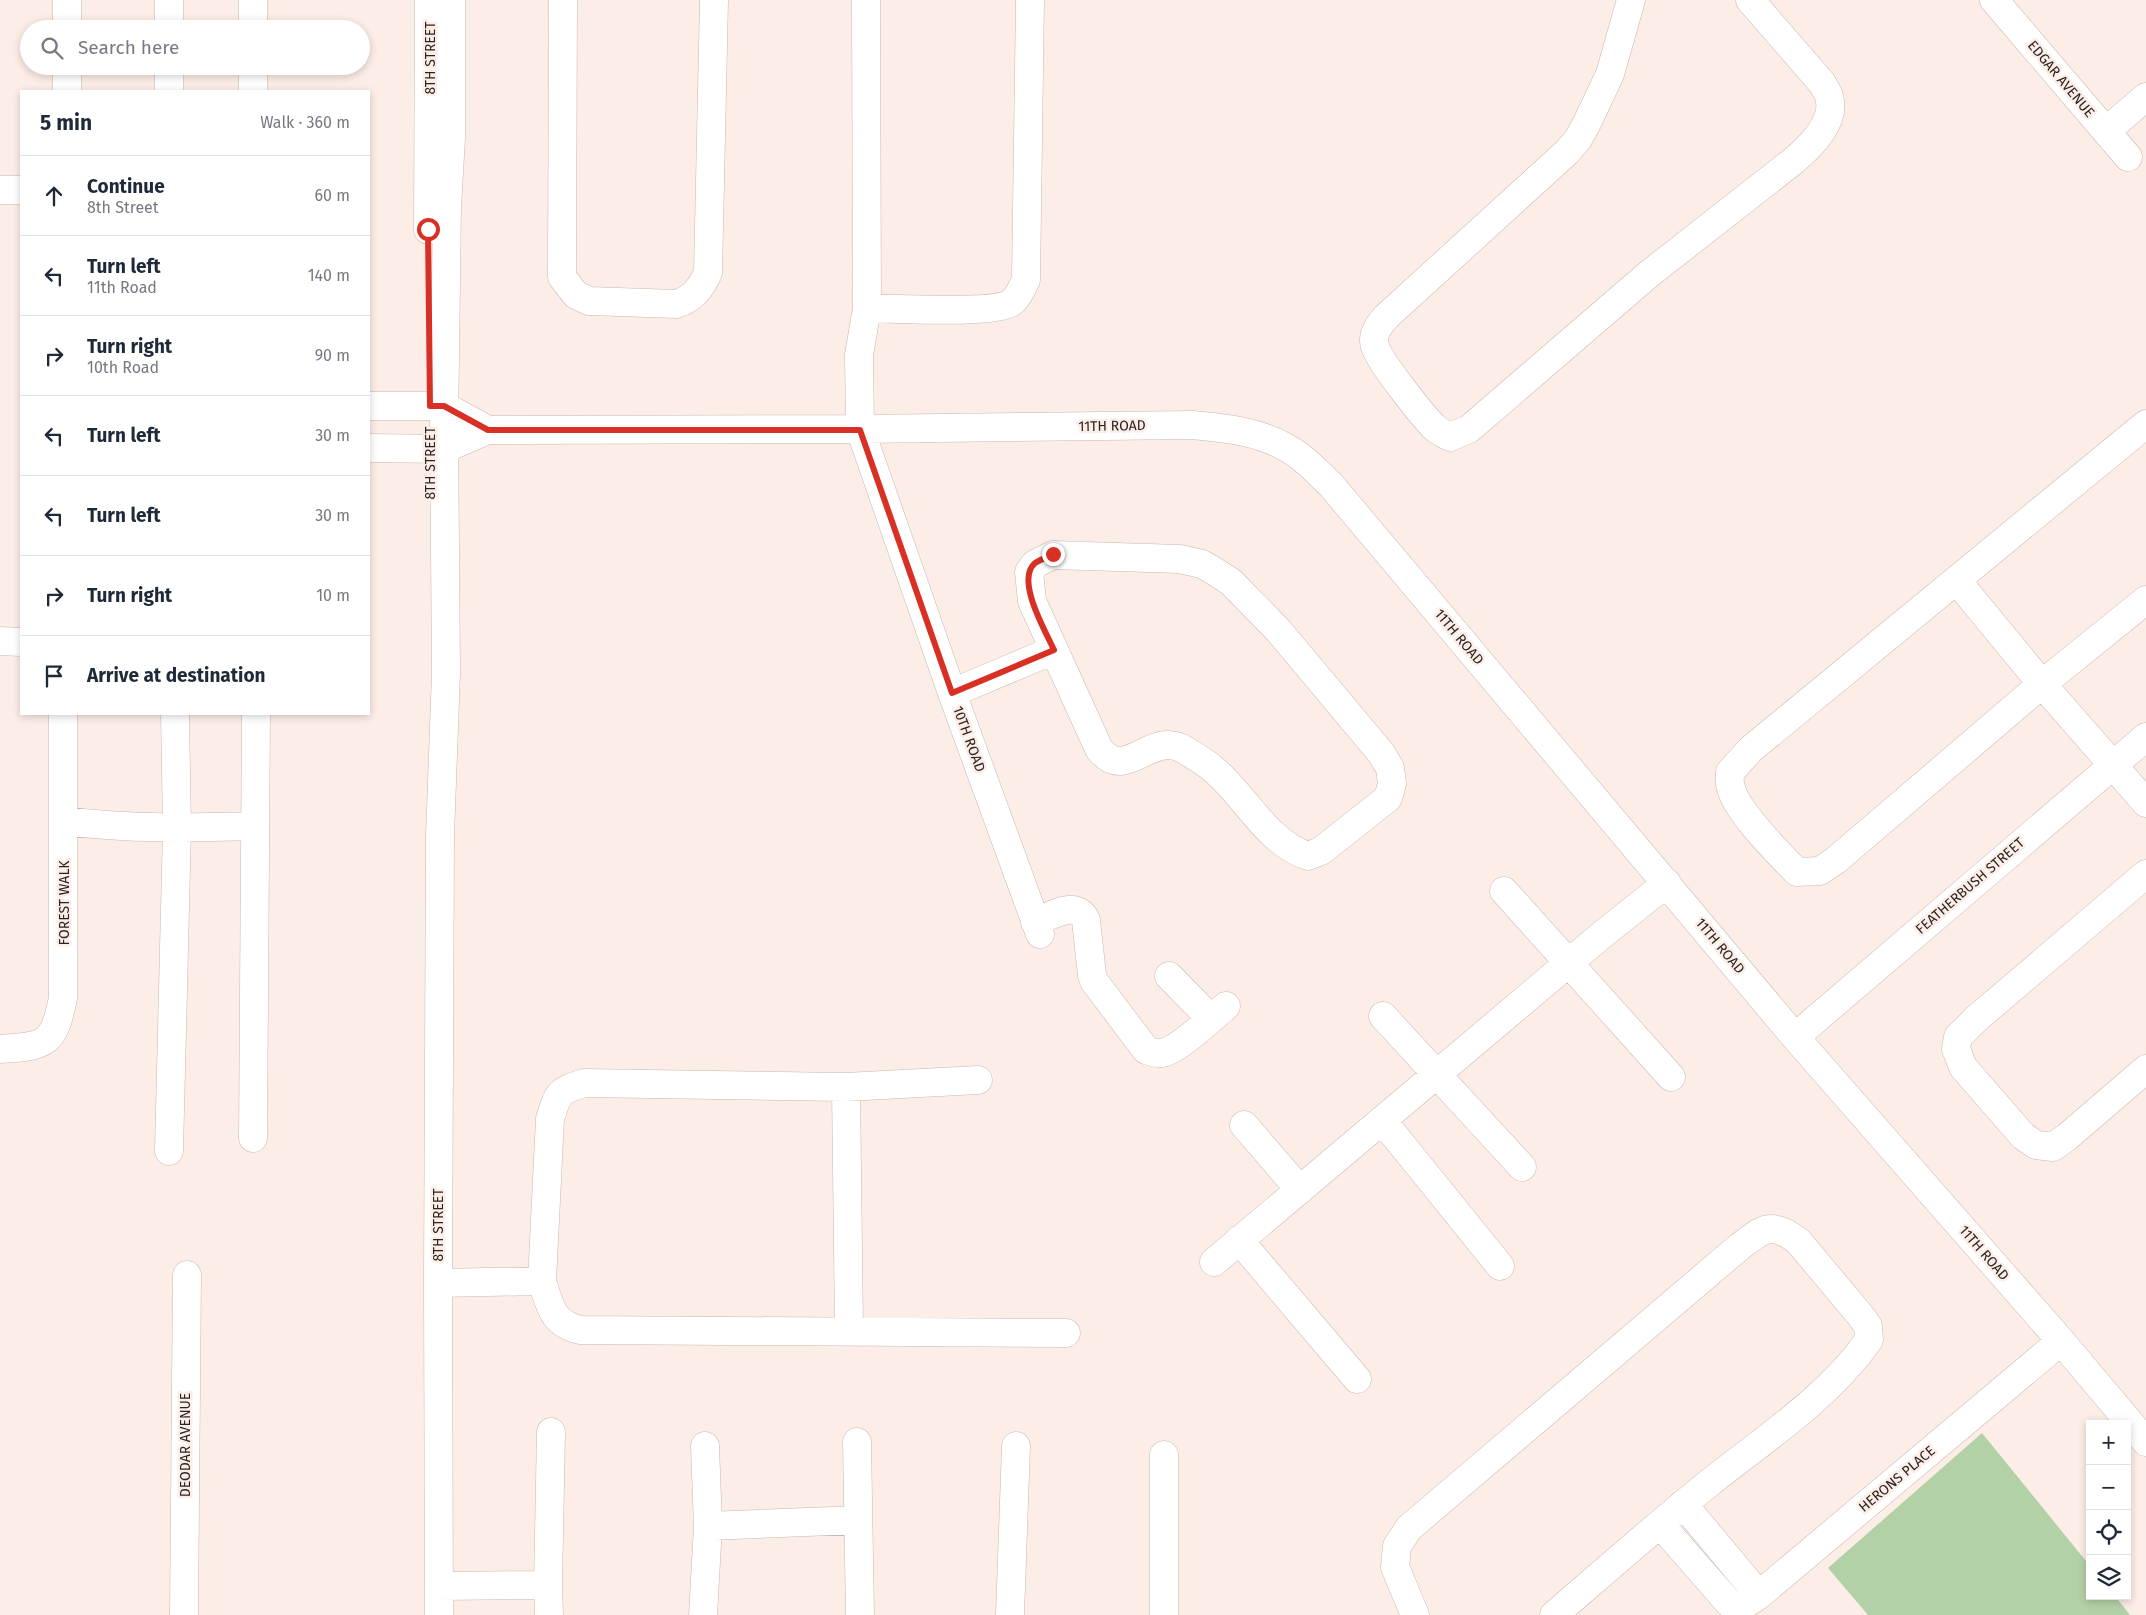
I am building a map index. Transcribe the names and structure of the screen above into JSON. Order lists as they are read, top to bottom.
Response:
{
  "streets": {
    "street": [
      "8TH STREET",
      "EDGAR AVENUE",
      "11TH ROAD",
      "10TH ROAD",
      "FEATHERBUSH STREET",
      "FOREST WALK",
      "DEODAR AVENUE",
      "HERONS PLACE"
    ]
  },
  "crossings": [
    ["8TH STREET", "11TH ROAD"],
    ["11TH ROAD", "10TH ROAD"],
    ["11TH ROAD", "FEATHERBUSH STREET"],
    ["11TH ROAD", "HERONS PLACE"]
  ],
  "page": {
    "search": "Search here",
    "heading": ["5 min", "Walk · 360 m"],
    "list": [
      ["Continue", "8th Street", "60 m"],
      ["Turn left", "11th Road", "140 m"],
      ["Turn right", "10th Road", "90 m"],
      ["Turn left", "30 m"],
      ["Turn left", "30 m"],
      ["Turn right", "10 m"],
      "Arrive at destination"
    ],
    "map_buttons": ["+", "−"]
  }
}
